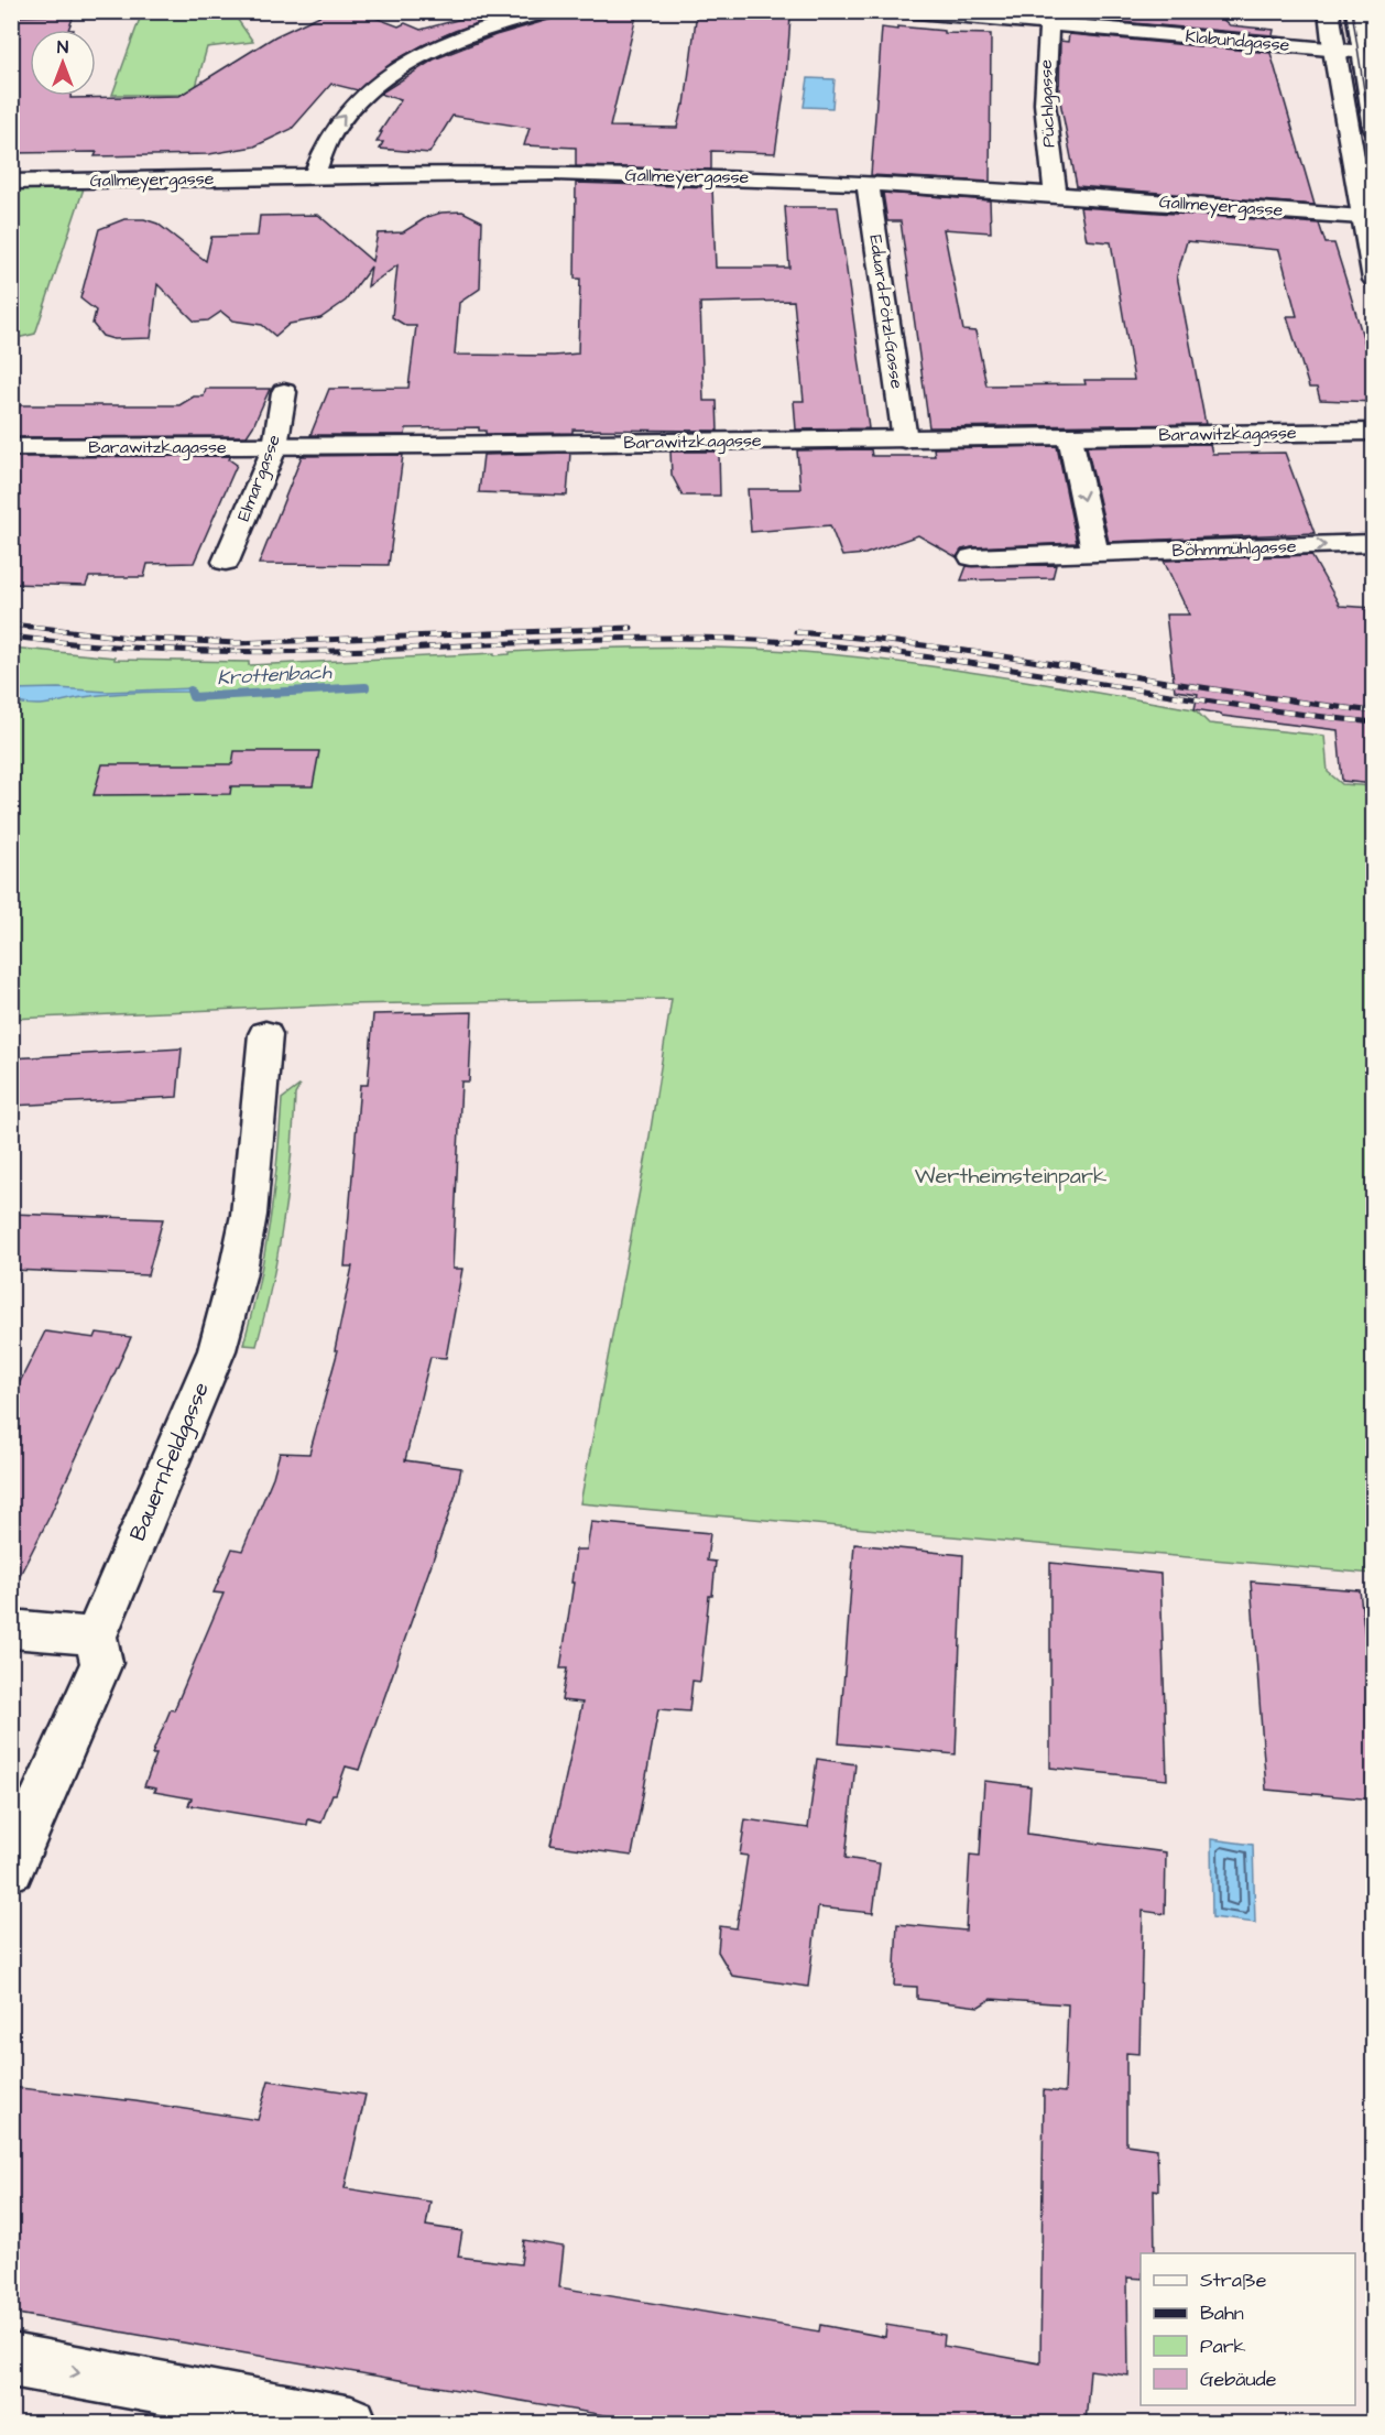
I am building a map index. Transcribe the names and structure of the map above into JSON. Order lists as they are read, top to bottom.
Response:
{
  "streets": {
    "street": [
      "Klabundgasse",
      "Püchlgasse",
      "Gallmeyergasse",
      "Eduard-Pötzl-Gasse",
      "Barawitzkagasse",
      "Elmargasse",
      "Böhmmühlgasse",
      "Bauernfeldgasse"
    ]
  },
  "crossings": [
    ["Klabundgasse", "Püchlgasse"],
    ["Püchlgasse", "Gallmeyergasse"],
    ["Gallmeyergasse", "Eduard-Pötzl-Gasse"],
    ["Eduard-Pötzl-Gasse", "Barawitzkagasse"],
    ["Barawitzkagasse", "Elmargasse"]
  ],
  "one_way": ["Böhmmühlgasse"],
  "water": ["Krottenbach"],
  "parks": ["Wertheimsteinpark"],
  "legend": [
    "Straße",
    "Bahn",
    "Park",
    "Gebäude"
  ],
  "north": "top"
}
